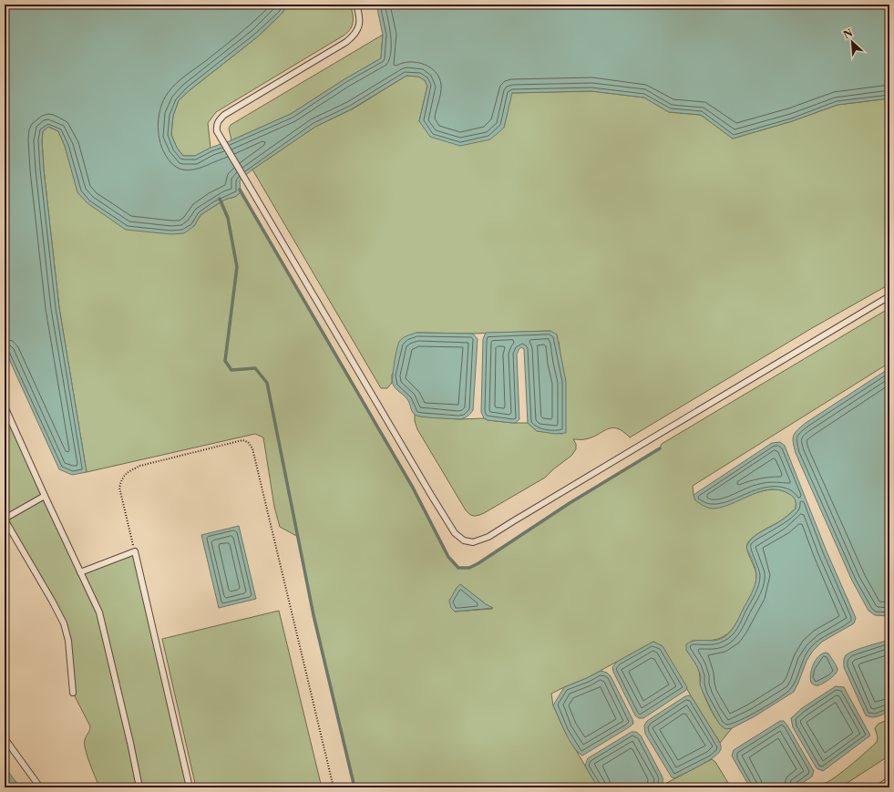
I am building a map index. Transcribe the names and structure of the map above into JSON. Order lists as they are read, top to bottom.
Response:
{
  "north": "top left"
}
